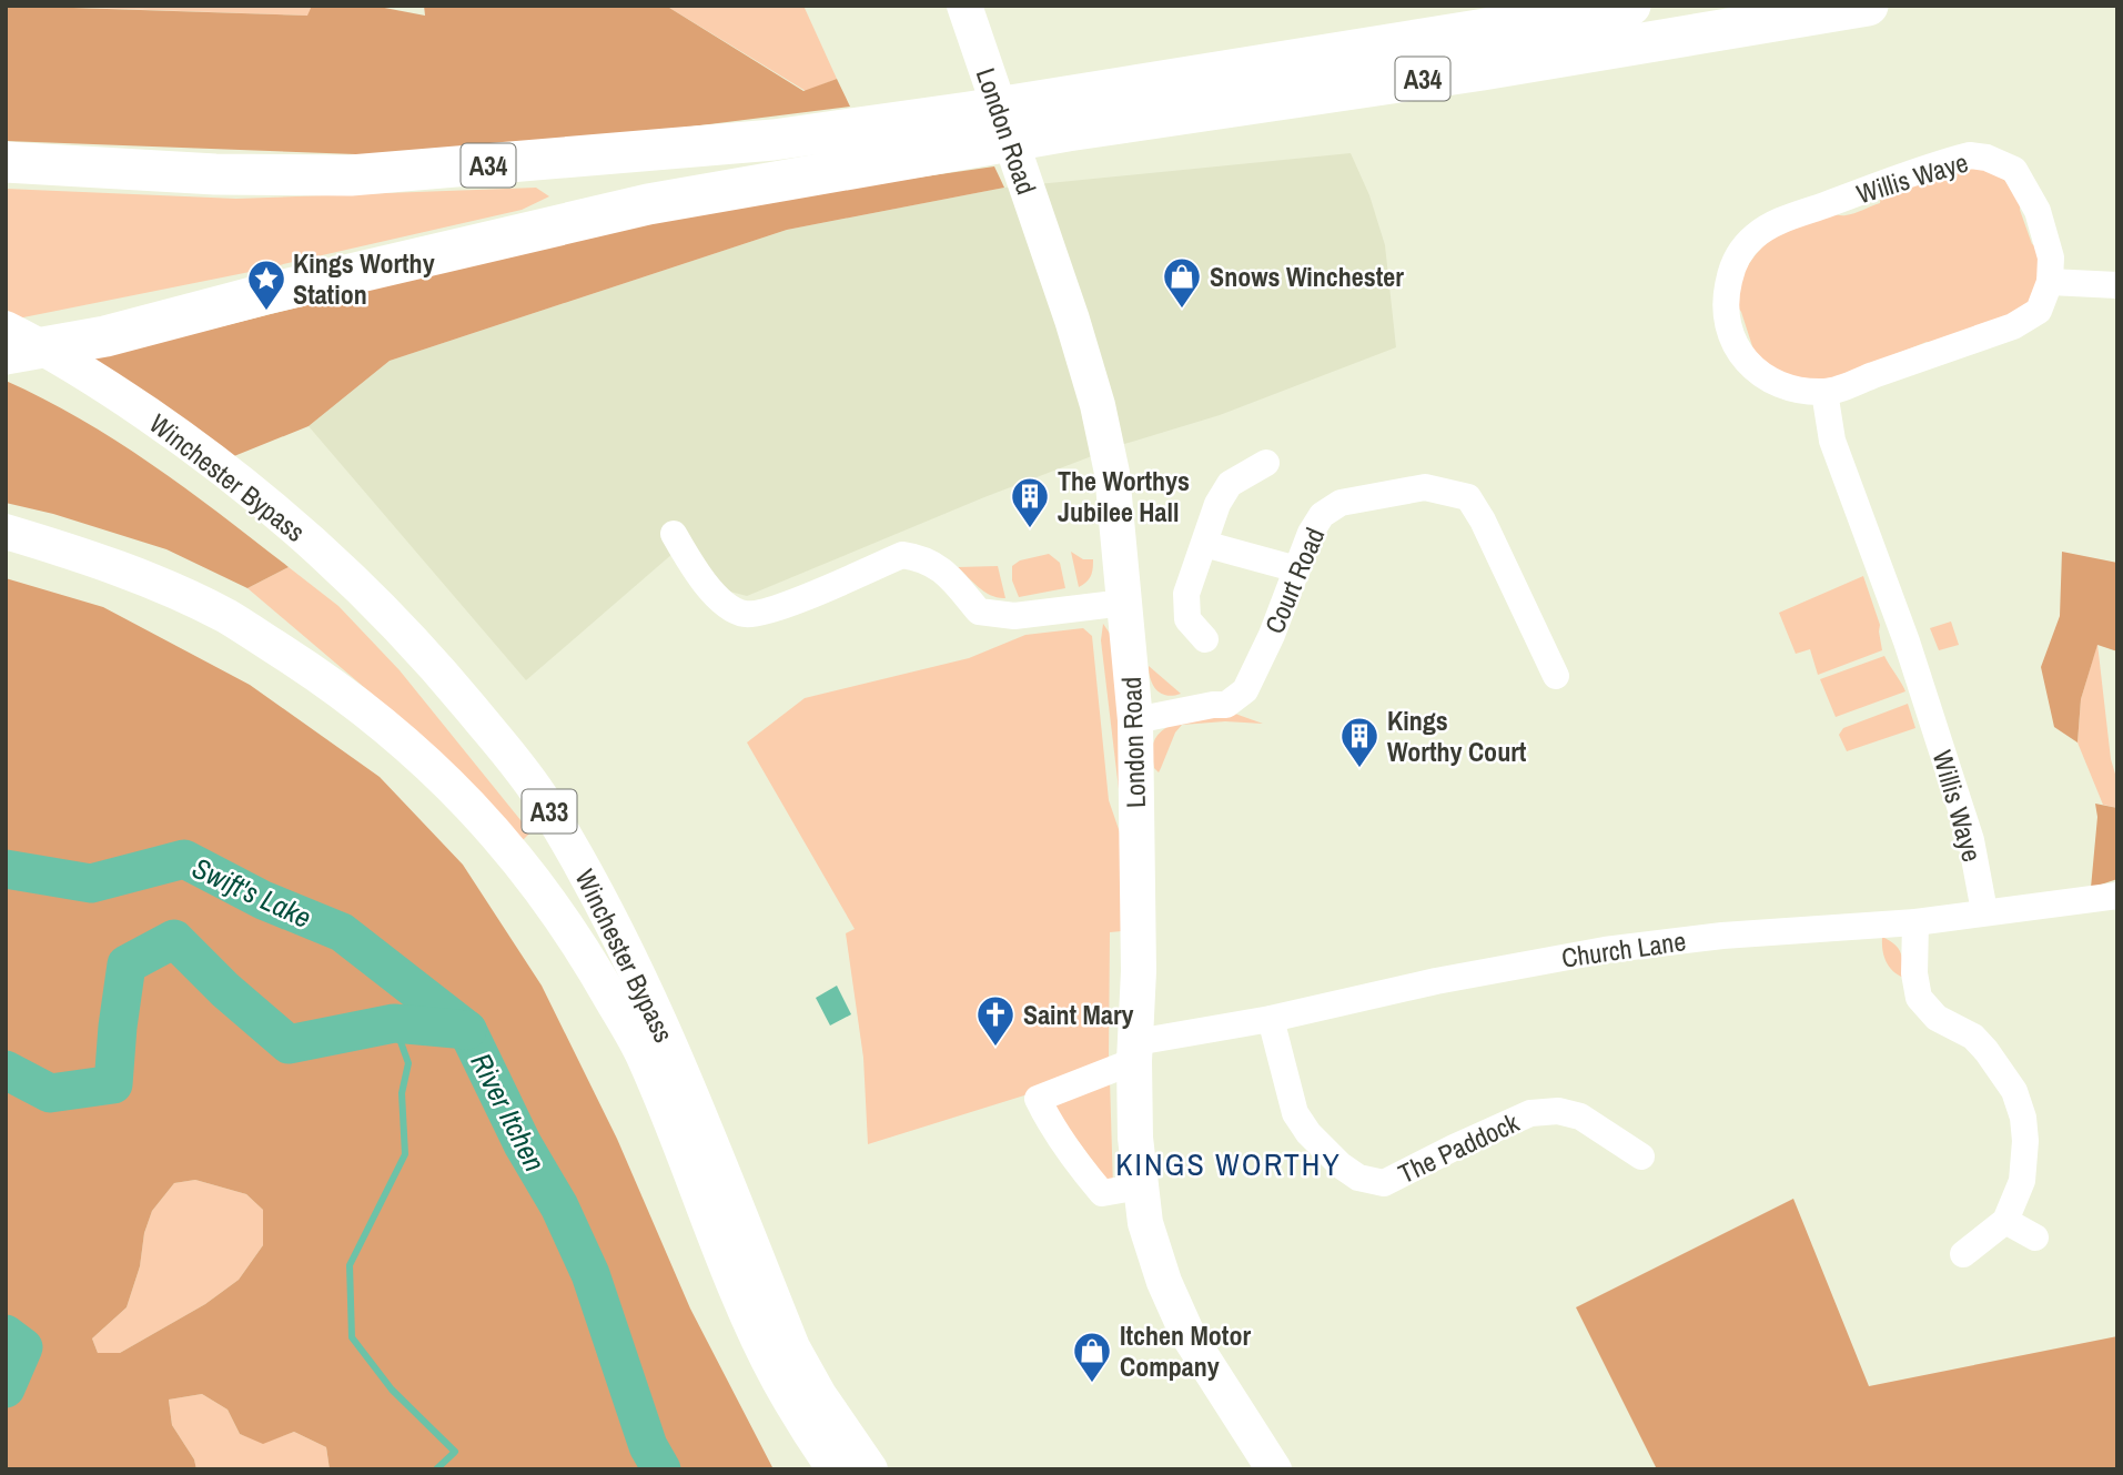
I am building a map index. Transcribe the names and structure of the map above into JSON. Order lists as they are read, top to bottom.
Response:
{
  "streets": {
    "highway": ["A34"],
    "main road": ["London Road", "Winchester Bypass", "A33"],
    "street": [
      "Willis Waye",
      "Court Road",
      "Church Lane",
      "The Paddock"
    ]
  },
  "crossings": [
    ["London Road", "Court Road"],
    ["London Road", "Church Lane"],
    ["Willis Waye", "Church Lane"],
    ["Church Lane", "The Paddock"]
  ],
  "districts": ["KINGS WORTHY"],
  "water": ["Swift's Lake", "River Itchen"],
  "places": {
    "shop": ["Snows Winchester", "Itchen Motor Company"],
    "place": ["Kings Worthy Station"],
    "building": ["The Worthys Jubilee Hall", "Kings Worthy Court"],
    "church": ["Saint Mary"]
  }
}
